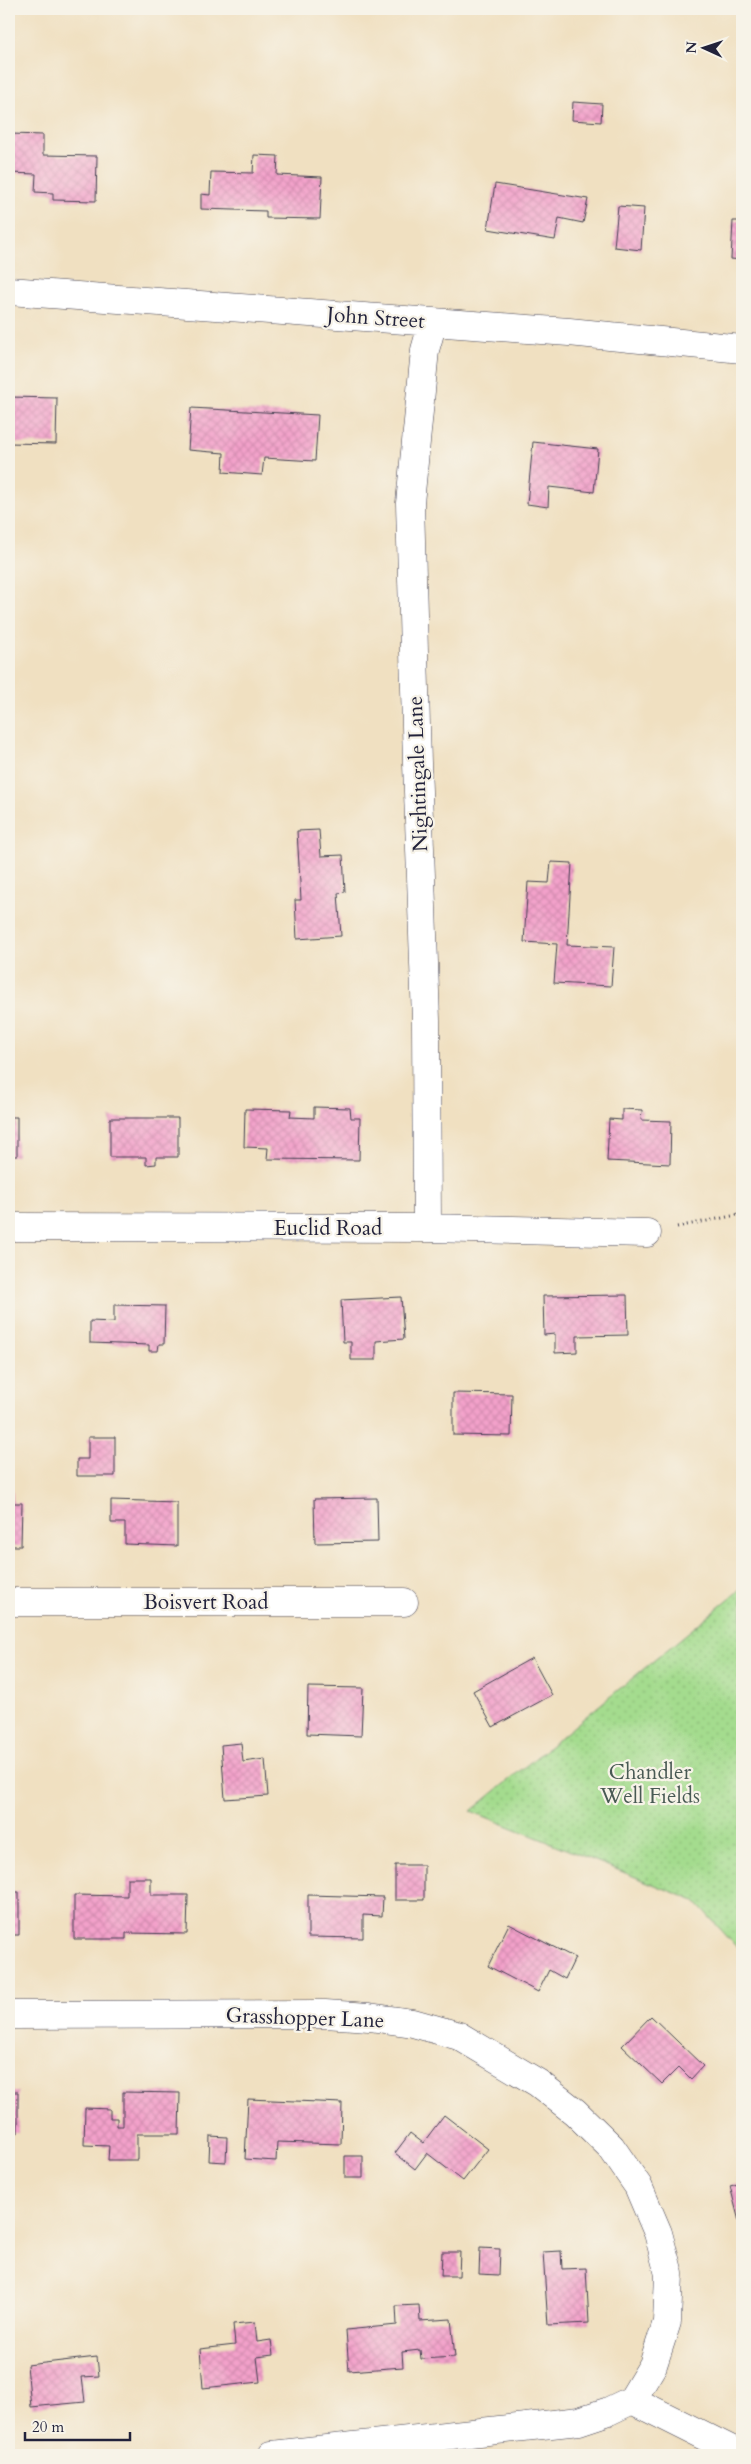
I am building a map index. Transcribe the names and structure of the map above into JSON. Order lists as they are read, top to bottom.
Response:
{
  "streets": {
    "street": [
      "John Street",
      "Nightingale Lane",
      "Euclid Road",
      "Boisvert Road",
      "Grasshopper Lane"
    ]
  },
  "crossings": [
    ["John Street", "Nightingale Lane"],
    ["Nightingale Lane", "Euclid Road"]
  ],
  "parks": ["Chandler Well Fields"],
  "scale_bar": "20 m",
  "north": "left"
}
